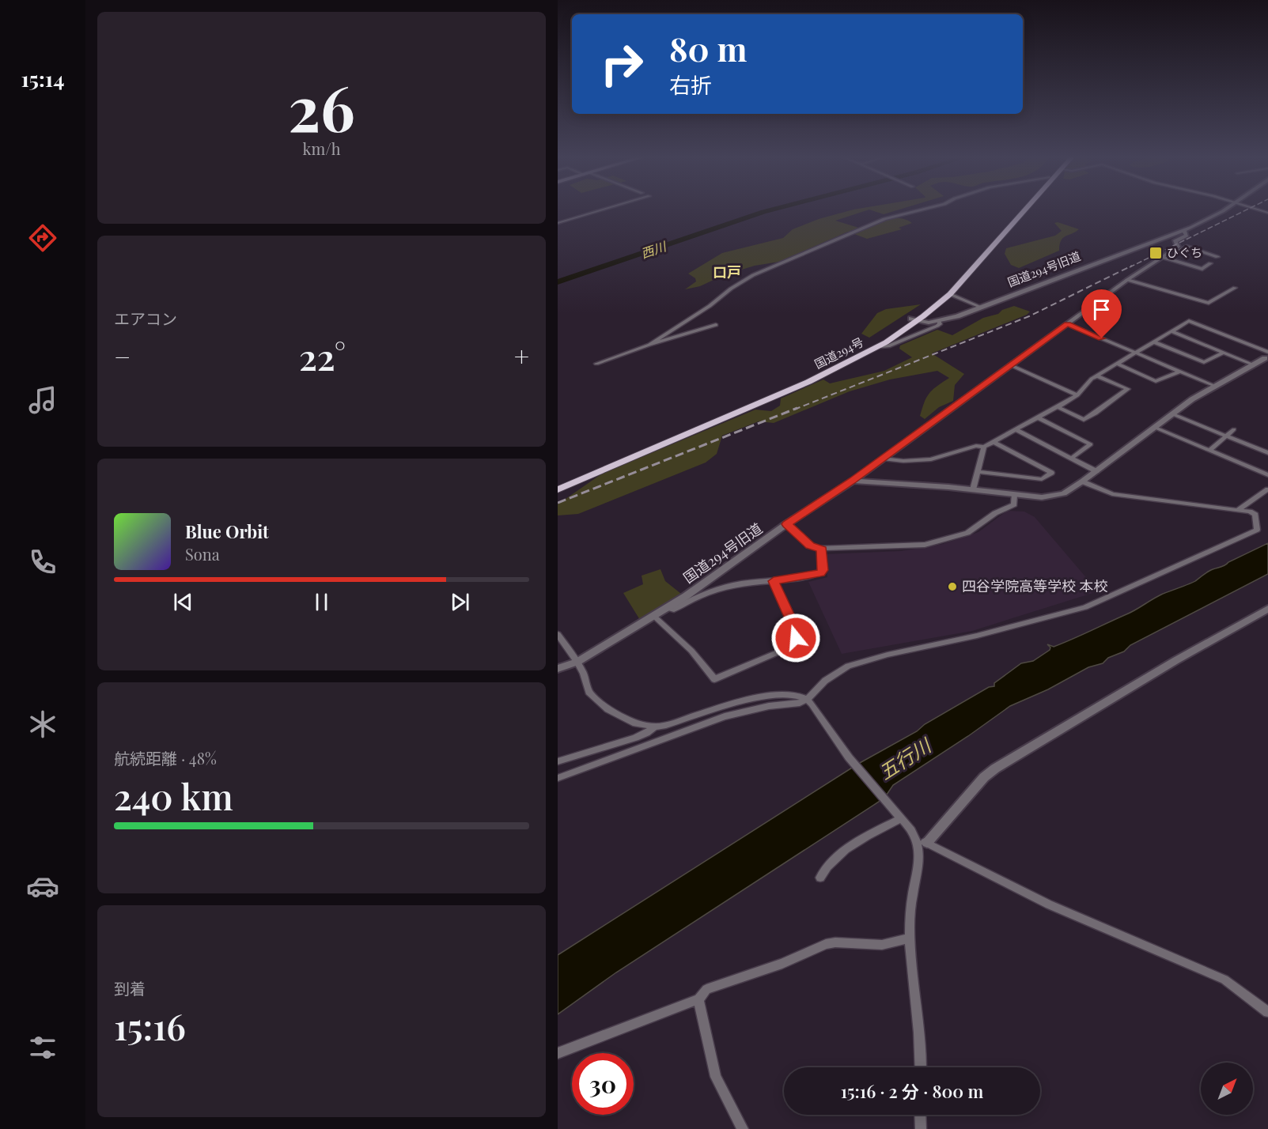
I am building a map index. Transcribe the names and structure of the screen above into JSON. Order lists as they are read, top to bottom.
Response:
{
  "streets": {
    "highway": ["国道294号"],
    "street": ["国道294号旧道"]
  },
  "crossings": [
    ["国道294号旧道", "国道294号"]
  ],
  "districts": ["口戸"],
  "water": ["西川", "五行川"],
  "places": {
    "transit": ["ひぐち"],
    "other": ["四谷学院高等学校 本校"]
  },
  "north": "top right",
  "page": {
    "tabs": "15:14",
    "tile": [
      ["26", "km/h"],
      "エアコン",
      ["航続距離 · 48%", "240 km"],
      ["到着", "15:16"]
    ],
    "turn": ["80 m", "右折"],
    "heat": ["−", "22°", "+"],
    "song": ["Blue Orbit", "Sona"],
    "limit": "30",
    "trip": "15:16 · 2 分 · 800 m"
  }
}
